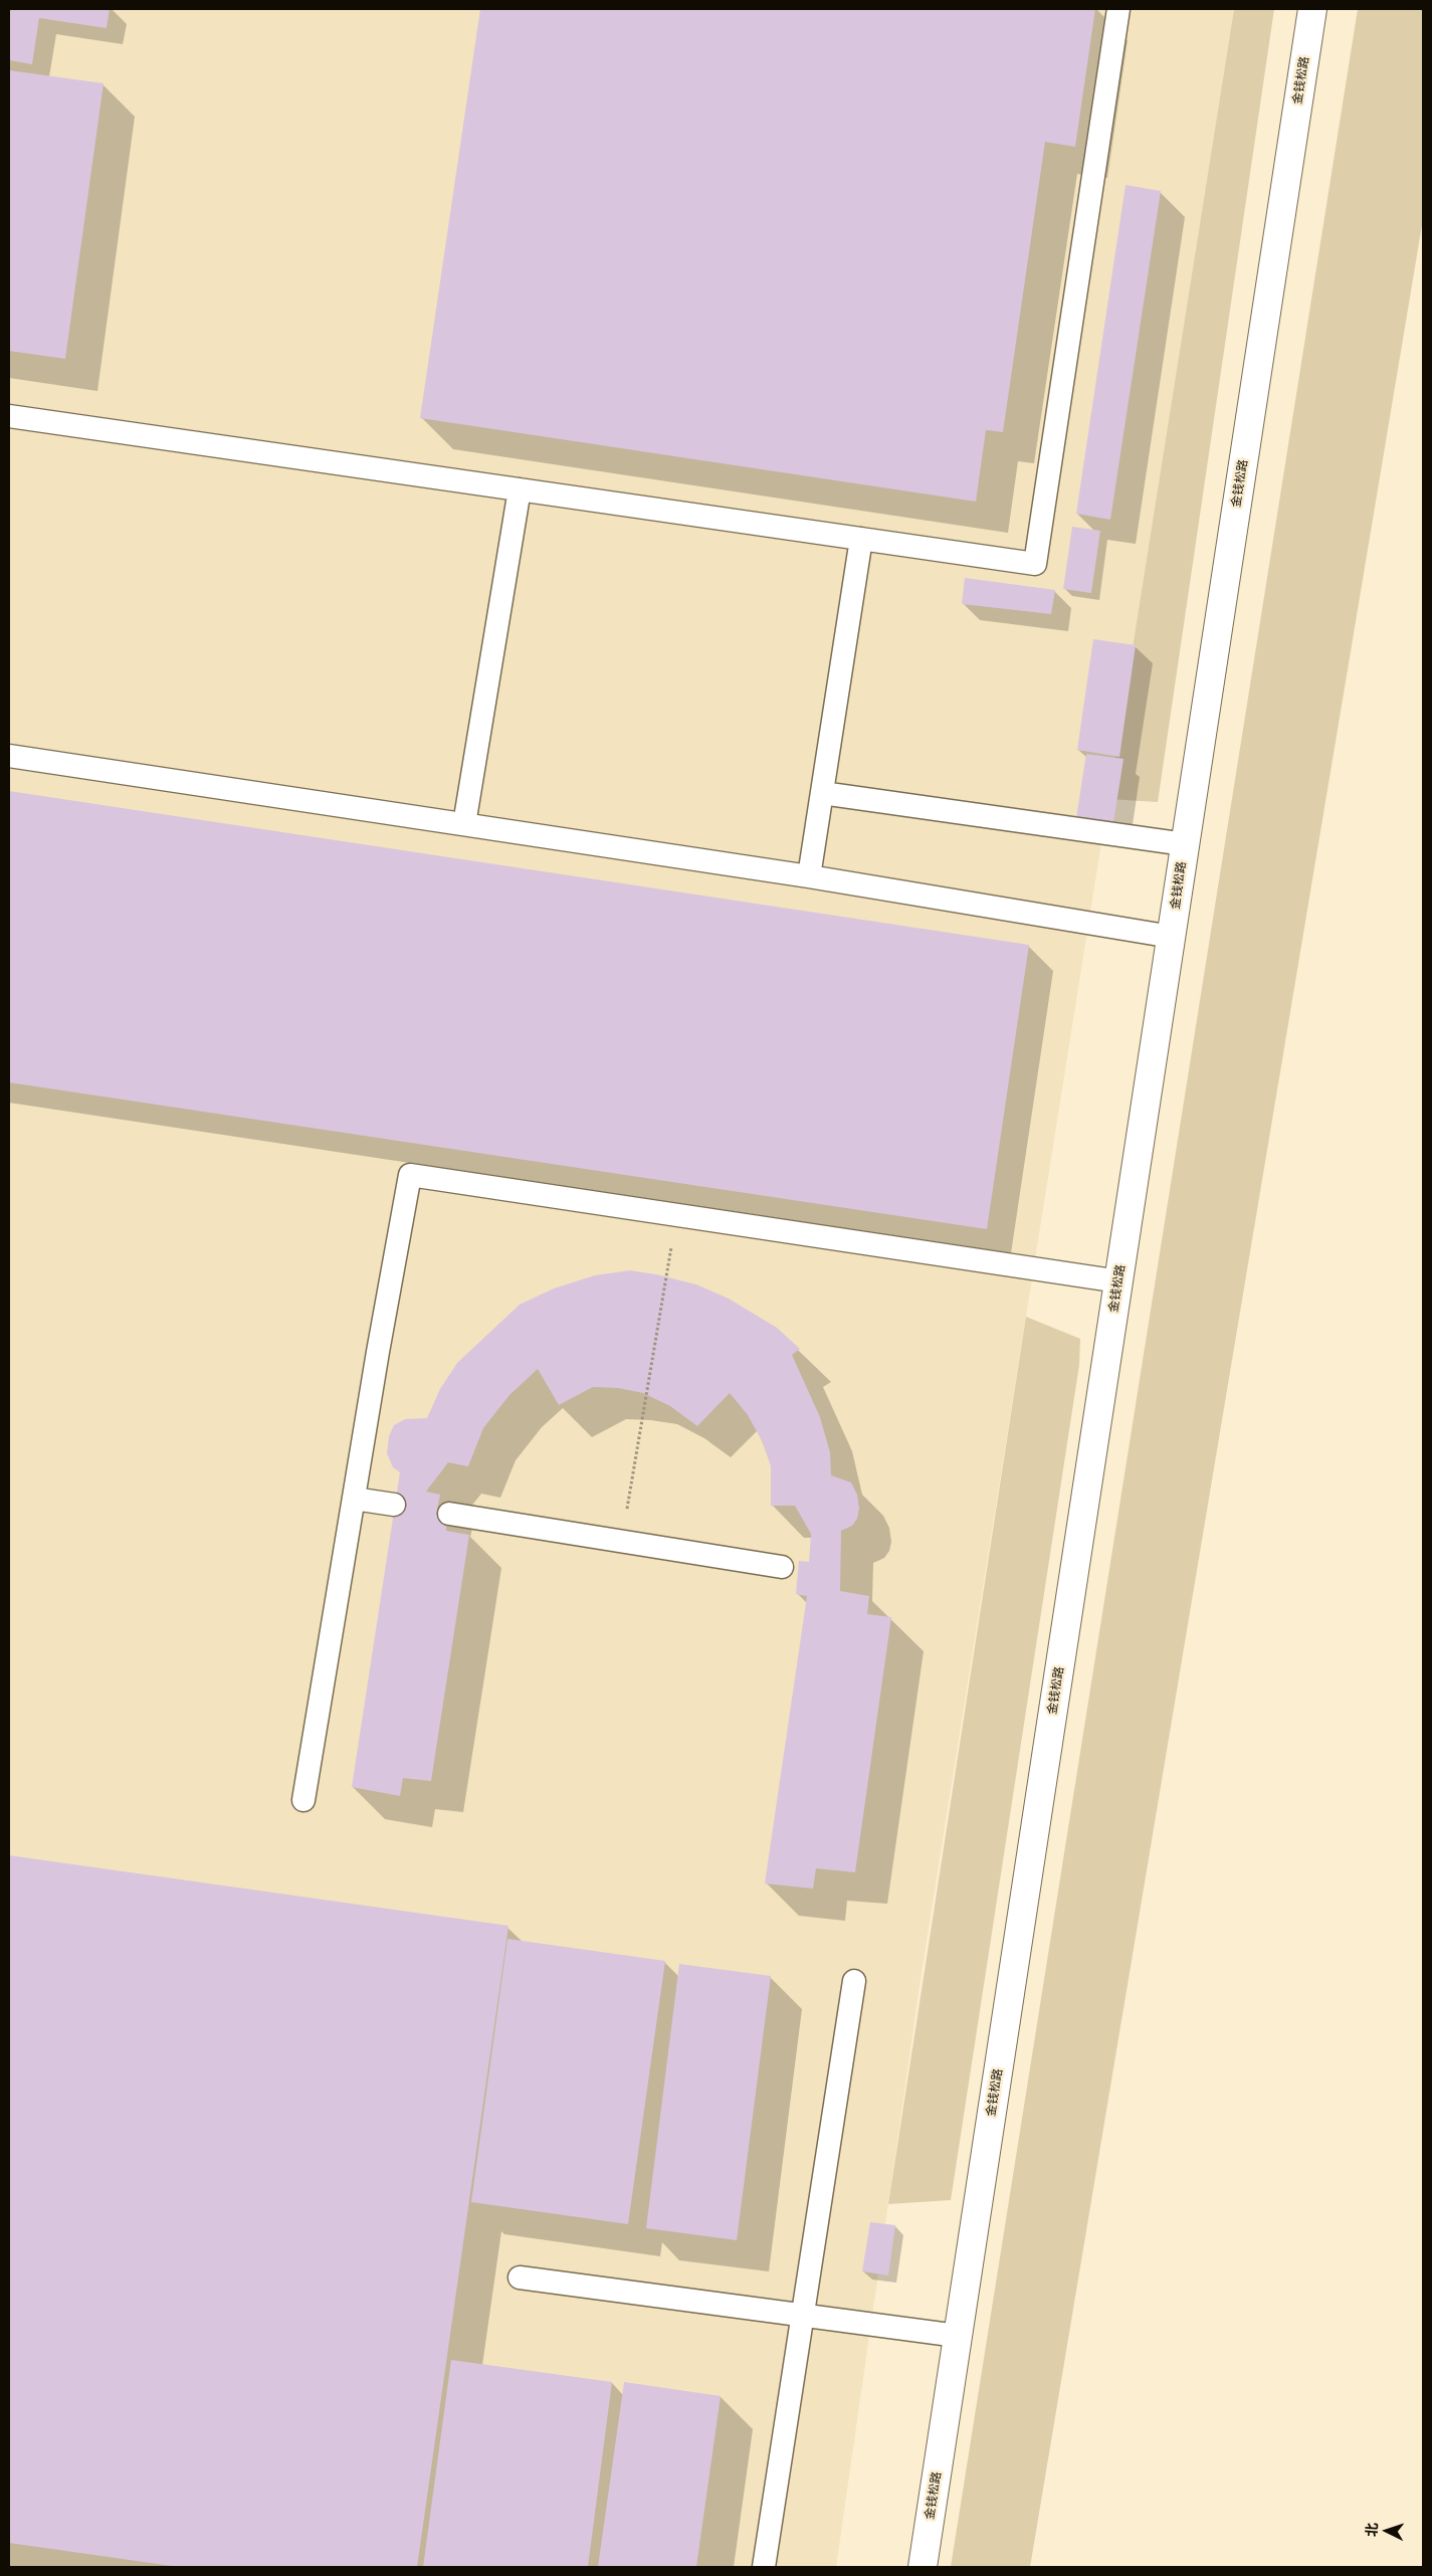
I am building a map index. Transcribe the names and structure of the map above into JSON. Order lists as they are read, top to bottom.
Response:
{
  "streets": {
    "street": ["金钱松路"]
  },
  "north": "left"
}
